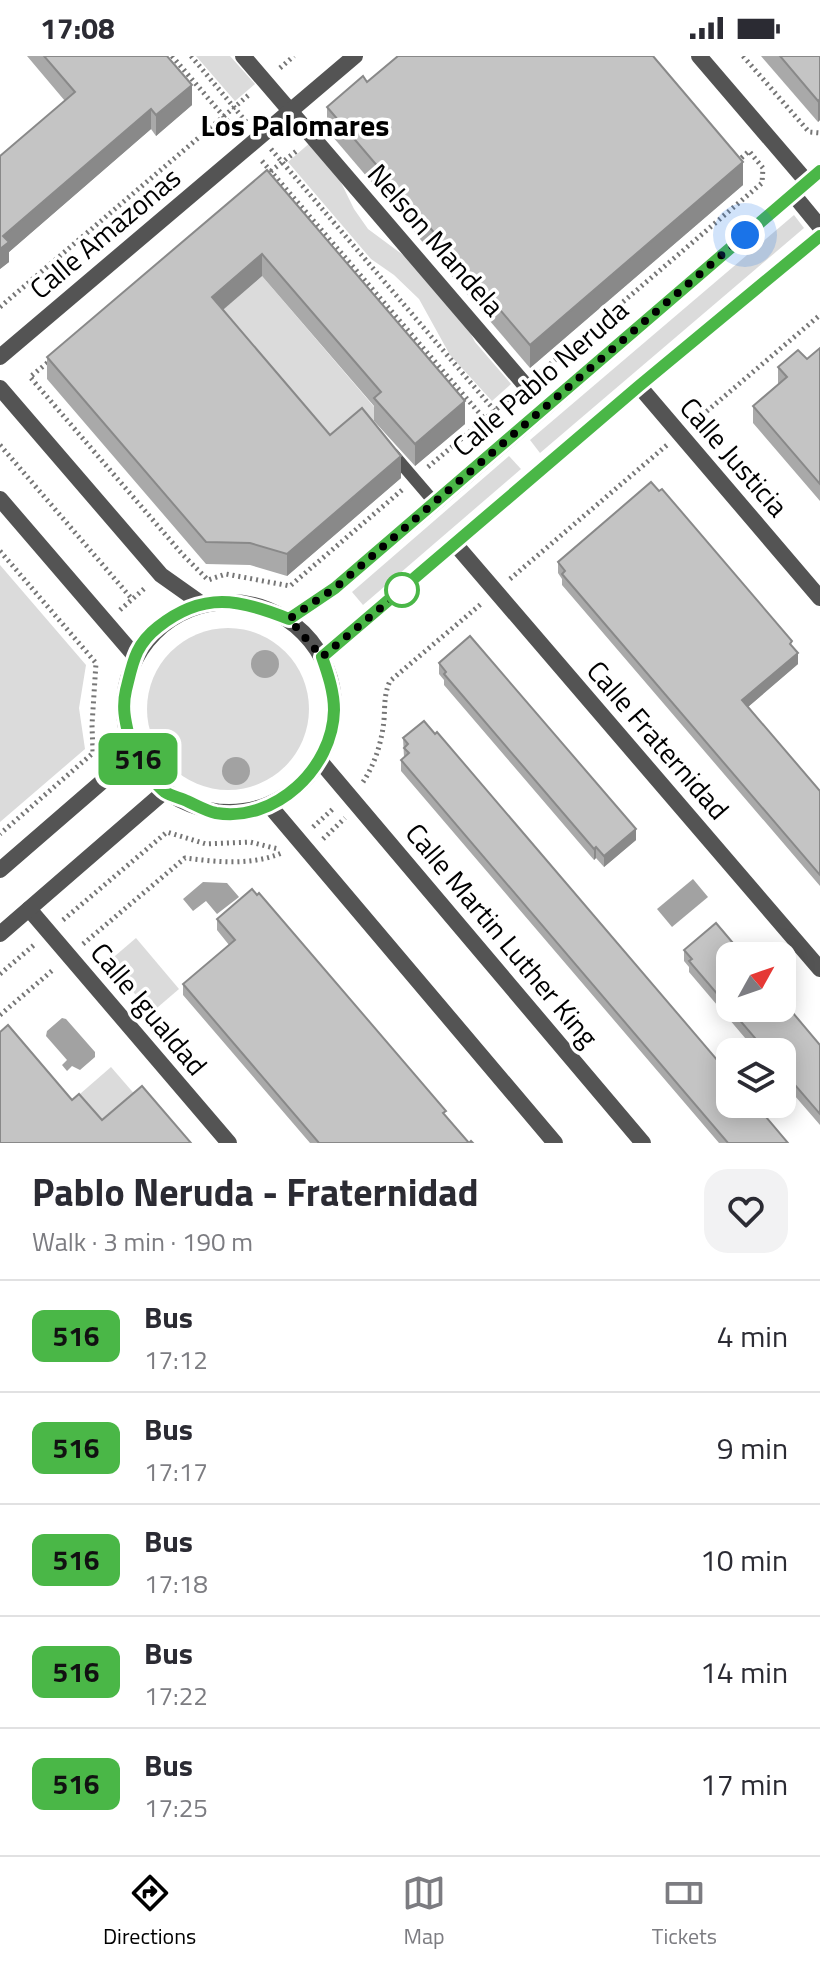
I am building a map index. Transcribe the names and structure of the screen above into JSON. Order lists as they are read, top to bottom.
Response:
{
  "streets": {
    "street": [
      "Calle Amazonas",
      "Nelson Mandela",
      "Calle Pablo Neruda",
      "Calle Justicia",
      "Calle Fraternidad",
      "Calle Martin Luther King",
      "Calle Igualdad"
    ]
  },
  "crossings": [
    ["Calle Amazonas", "Nelson Mandela"],
    ["Calle Pablo Neruda", "Calle Martin Luther King"]
  ],
  "districts": ["Los Palomares"],
  "lines": ["bus line 516"],
  "north": "top right",
  "page": {
    "status": "17:08",
    "on_map": "516",
    "heading": ["Pablo Neruda - Fraternidad", "Walk · 3 min · 190 m"],
    "list": [
      {
        "mark": "516",
        "name": "Bus",
        "note": "17:12",
        "value": "4 min"
      },
      {
        "mark": "516",
        "name": "Bus",
        "note": "17:17",
        "value": "9 min"
      },
      {
        "mark": "516",
        "name": "Bus",
        "note": "17:18",
        "value": "10 min"
      },
      {
        "mark": "516",
        "name": "Bus",
        "note": "17:22",
        "value": "14 min"
      },
      {
        "mark": "516",
        "name": "Bus",
        "note": "17:25",
        "value": "17 min"
      }
    ],
    "tabs": ["Directions", "Map", "Tickets"]
  }
}
